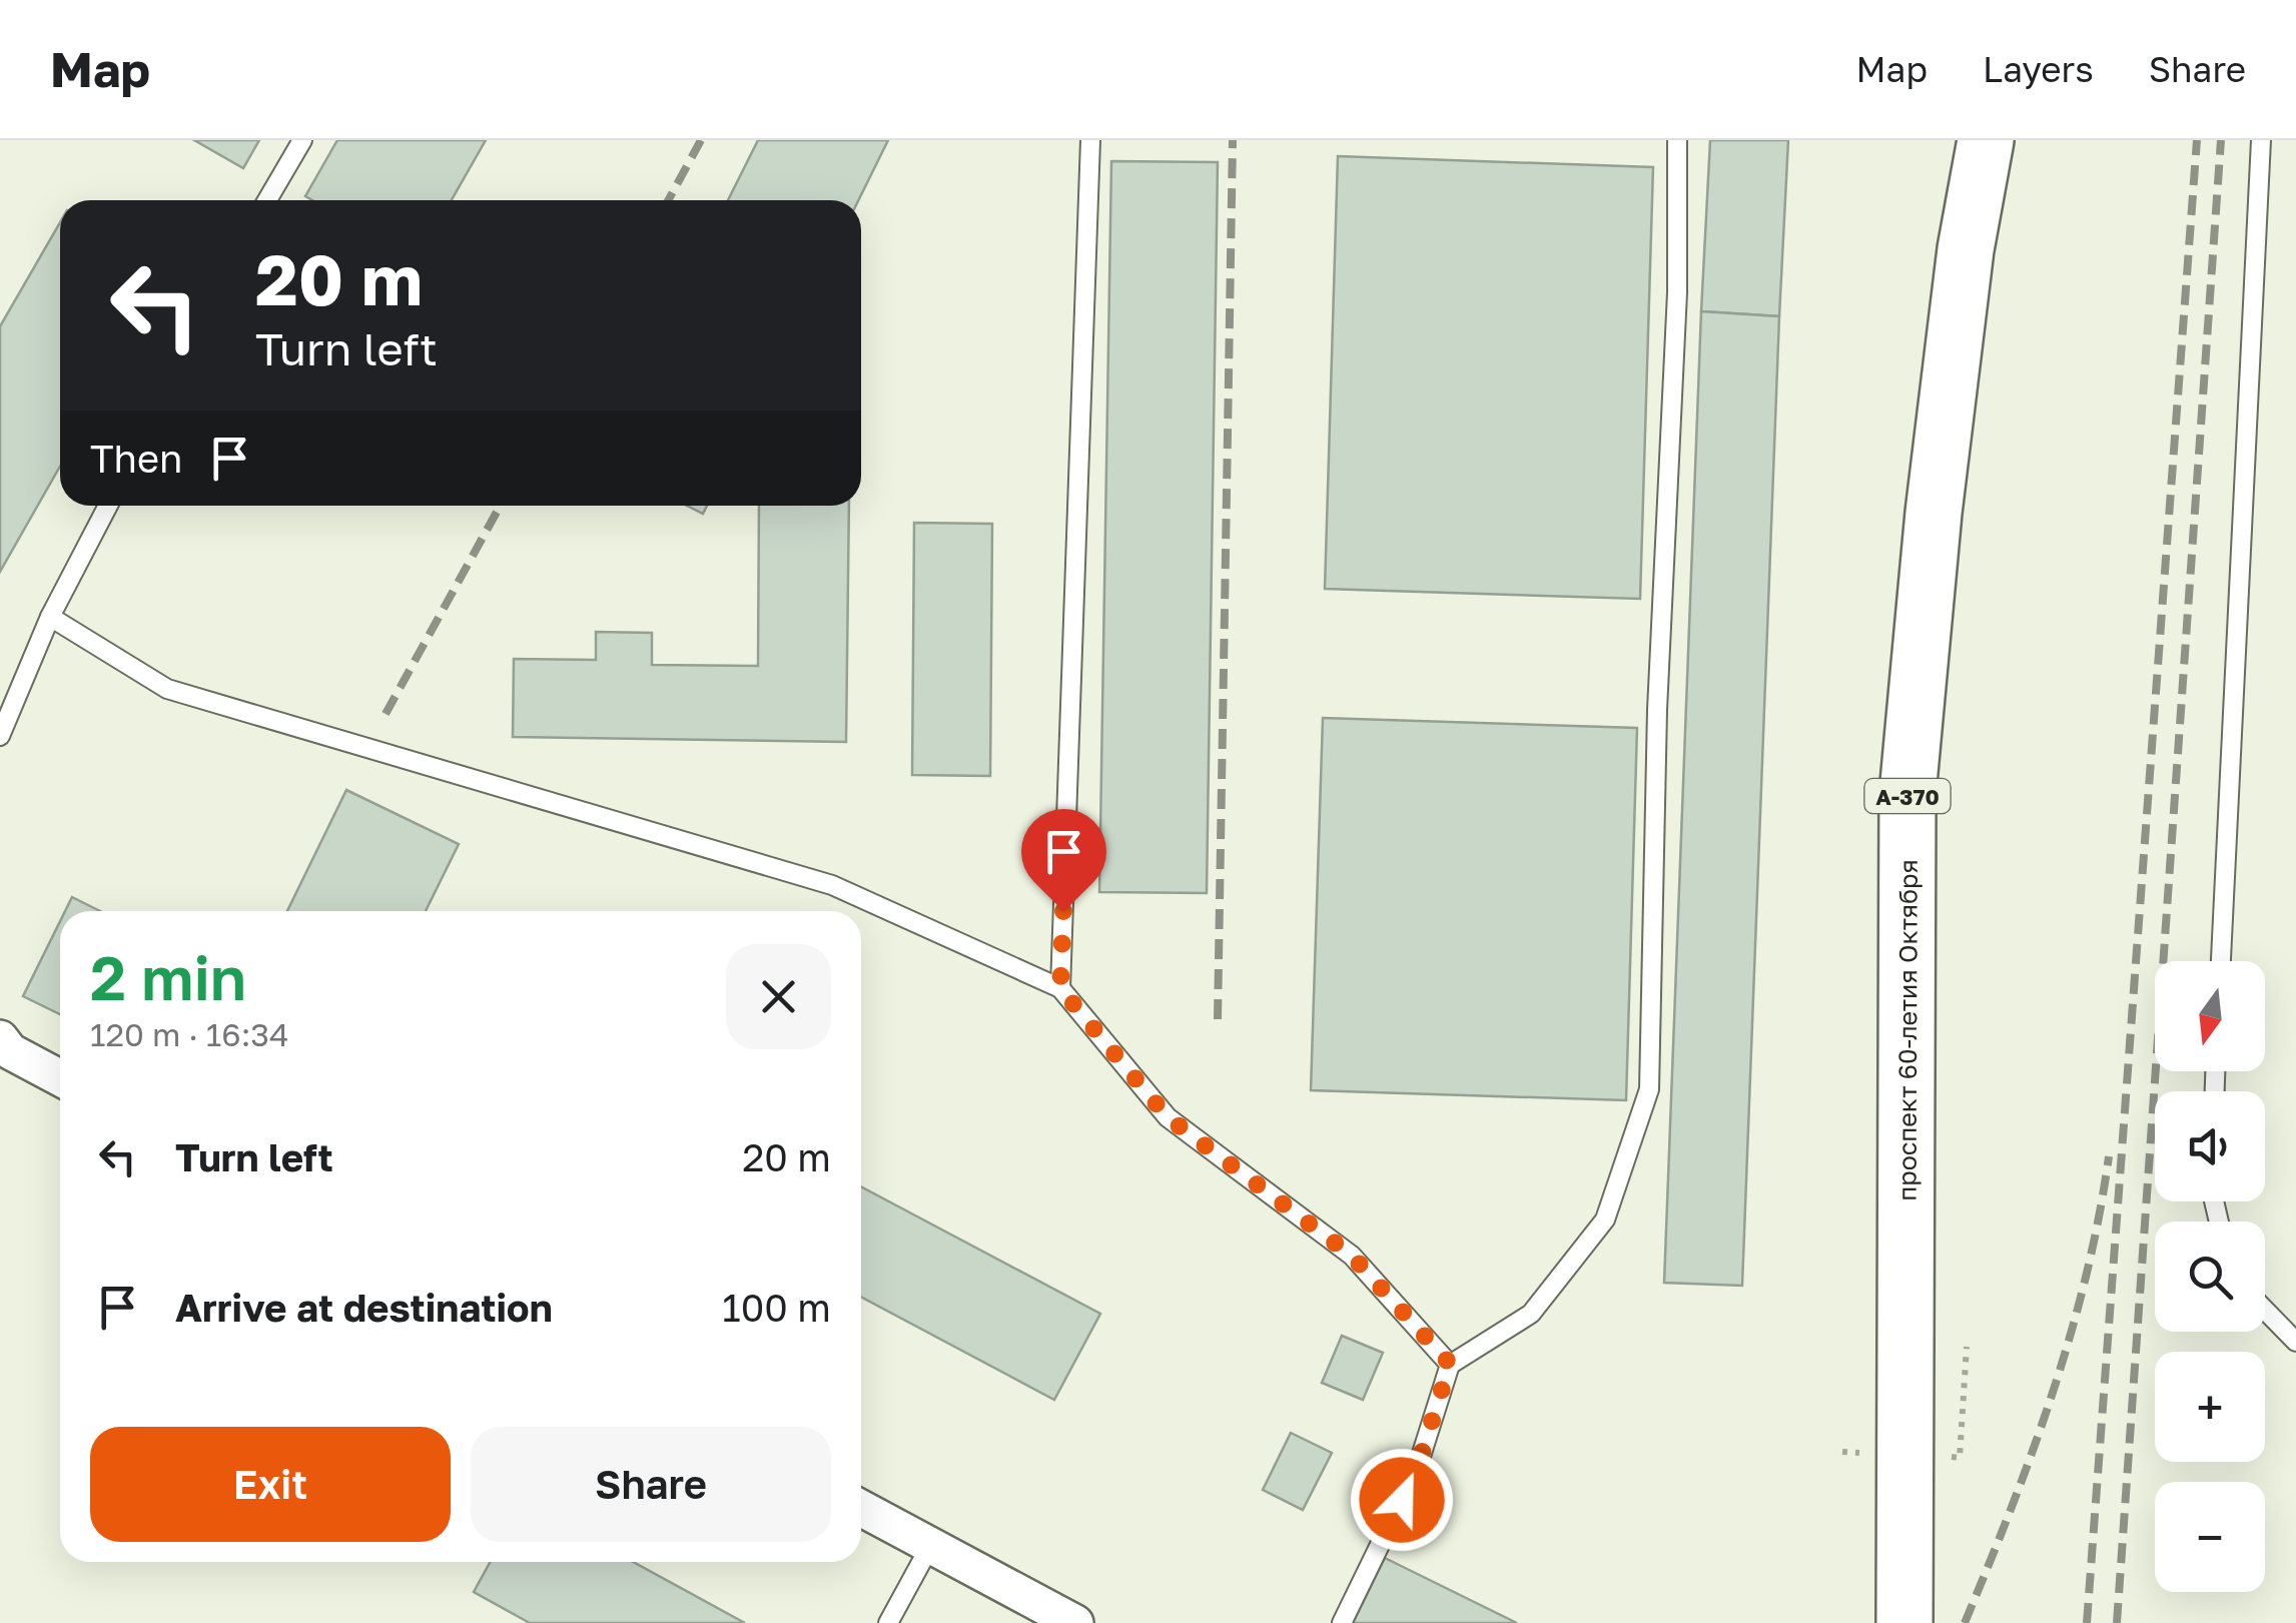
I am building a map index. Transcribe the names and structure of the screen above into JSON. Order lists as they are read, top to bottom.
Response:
{
  "streets": {
    "highway": ["А-370", "проспект 60-летия Октября"]
  },
  "north": "bottom",
  "page": {
    "header": "Map",
    "nav": ["Map", "Layers", "Share"],
    "turn": ["20 m", "Turn left"],
    "then": "Then",
    "heading": ["2 min", "120 m · 16:34"],
    "map_buttons": ["+", "−"],
    "list": [
      {
        "name": "Turn left",
        "value": "20 m"
      },
      {
        "name": "Arrive at destination",
        "value": "100 m"
      }
    ],
    "buttons": ["Exit", "Share"]
  }
}
